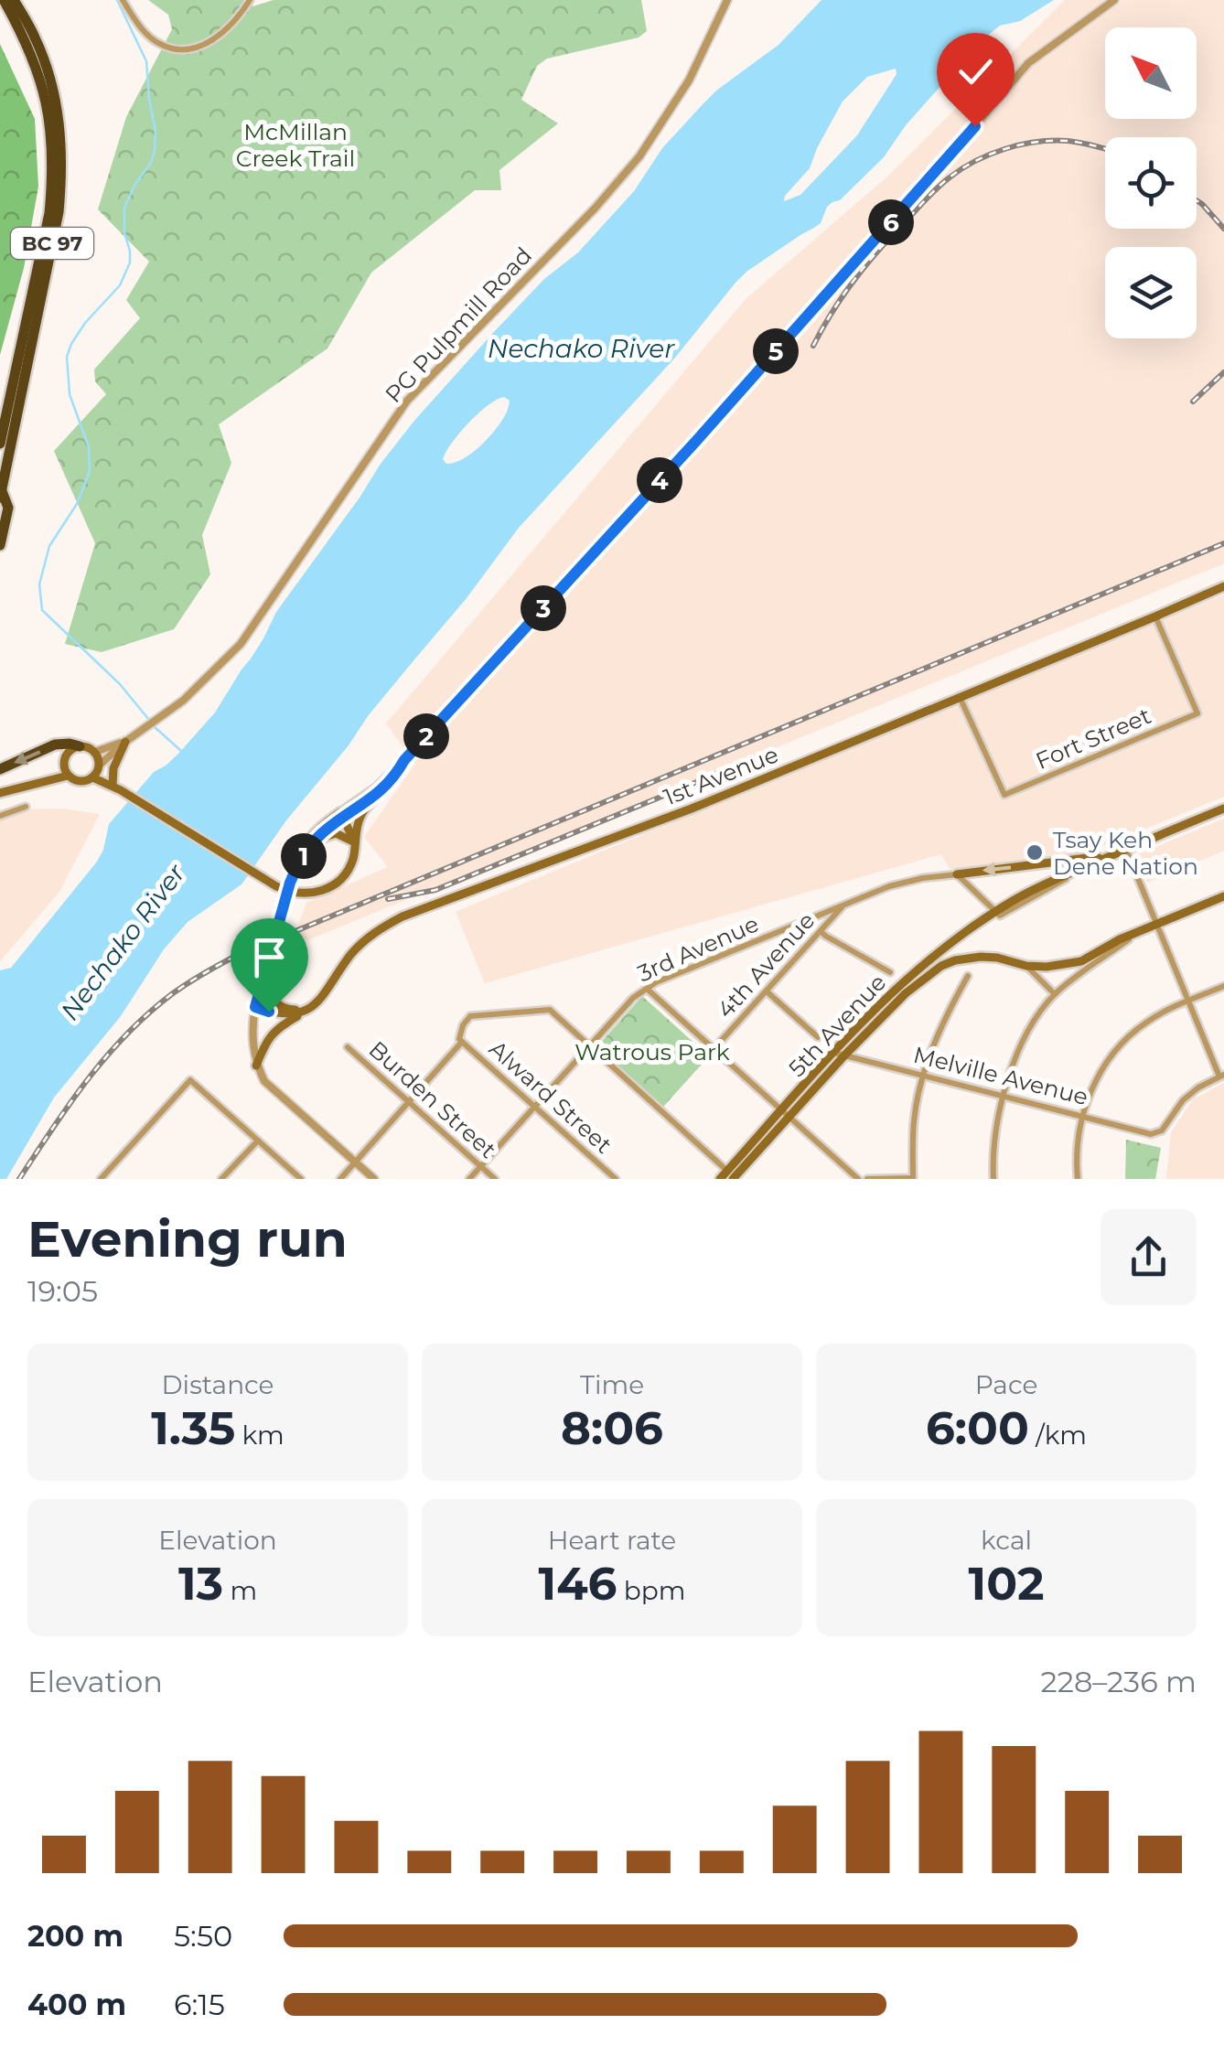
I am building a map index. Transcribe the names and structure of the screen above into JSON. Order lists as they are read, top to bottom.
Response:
{
  "streets": {
    "highway": ["BC 97"],
    "main road": ["1st Avenue", "5th Avenue"],
    "street": [
      "PG Pulpmill Road",
      "Fort Street",
      "3rd Avenue",
      "4th Avenue",
      "Melville Avenue",
      "Alward Street",
      "Burden Street"
    ]
  },
  "crossings": [
    ["Fort Street", "1st Avenue"],
    ["3rd Avenue", "4th Avenue"],
    ["3rd Avenue", "Alward Street"],
    ["3rd Avenue", "Burden Street"],
    ["5th Avenue", "Melville Avenue"]
  ],
  "water": ["Nechako River"],
  "parks": ["McMillan Creek Trail", "Watrous Park"],
  "places": ["Tsay Keh Dene Nation"],
  "north": "top left",
  "page": {
    "pins": [
      "6",
      "5",
      "4",
      "3",
      "2",
      "1"
    ],
    "heading": ["Evening run", "19:05"],
    "stats": [
      ["Distance", "1.35 km"],
      ["Time", "8:06"],
      ["Pace", "6:00 /km"],
      ["Elevation", "13 m"],
      ["Heart rate", "146 bpm"],
      ["kcal", "102"]
    ],
    "chart": ["Elevation", "228–236 m"],
    "list": [
      {
        "name": "200 m",
        "note": "5:50"
      },
      {
        "name": "400 m",
        "note": "6:15"
      }
    ]
  }
}
